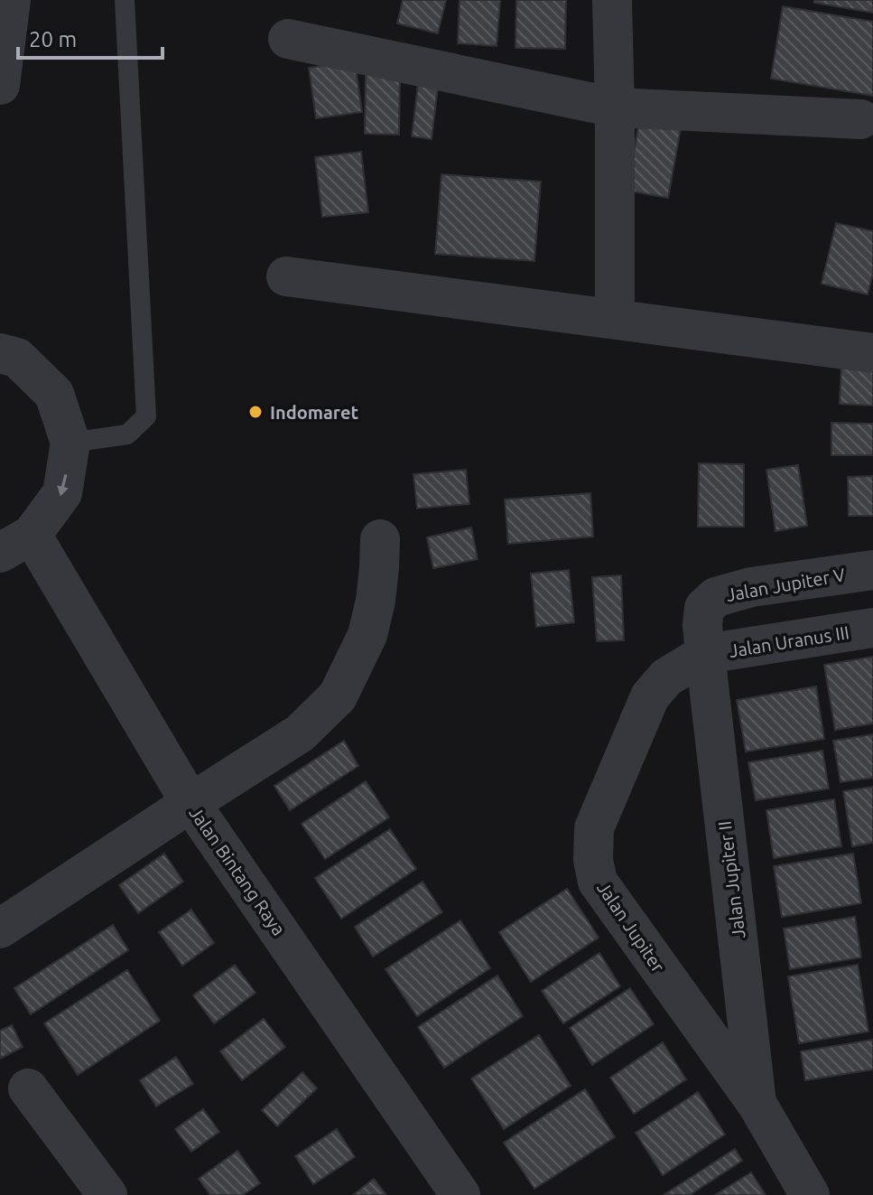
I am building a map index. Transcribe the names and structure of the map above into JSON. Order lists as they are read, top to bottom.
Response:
{
  "streets": {
    "street": [
      "Jalan Jupiter V",
      "Jalan Uranus III",
      "Jalan Bintang Raya",
      "Jalan Jupiter II",
      "Jalan Jupiter"
    ]
  },
  "crossings": [
    ["Jalan Jupiter V", "Jalan Uranus III"],
    ["Jalan Jupiter V", "Jalan Jupiter II"],
    ["Jalan Jupiter V", "Jalan Jupiter"],
    ["Jalan Uranus III", "Jalan Jupiter II"],
    ["Jalan Uranus III", "Jalan Jupiter"],
    ["Jalan Jupiter II", "Jalan Jupiter"]
  ],
  "places": ["Indomaret"],
  "scale_bar": "20 m"
}
